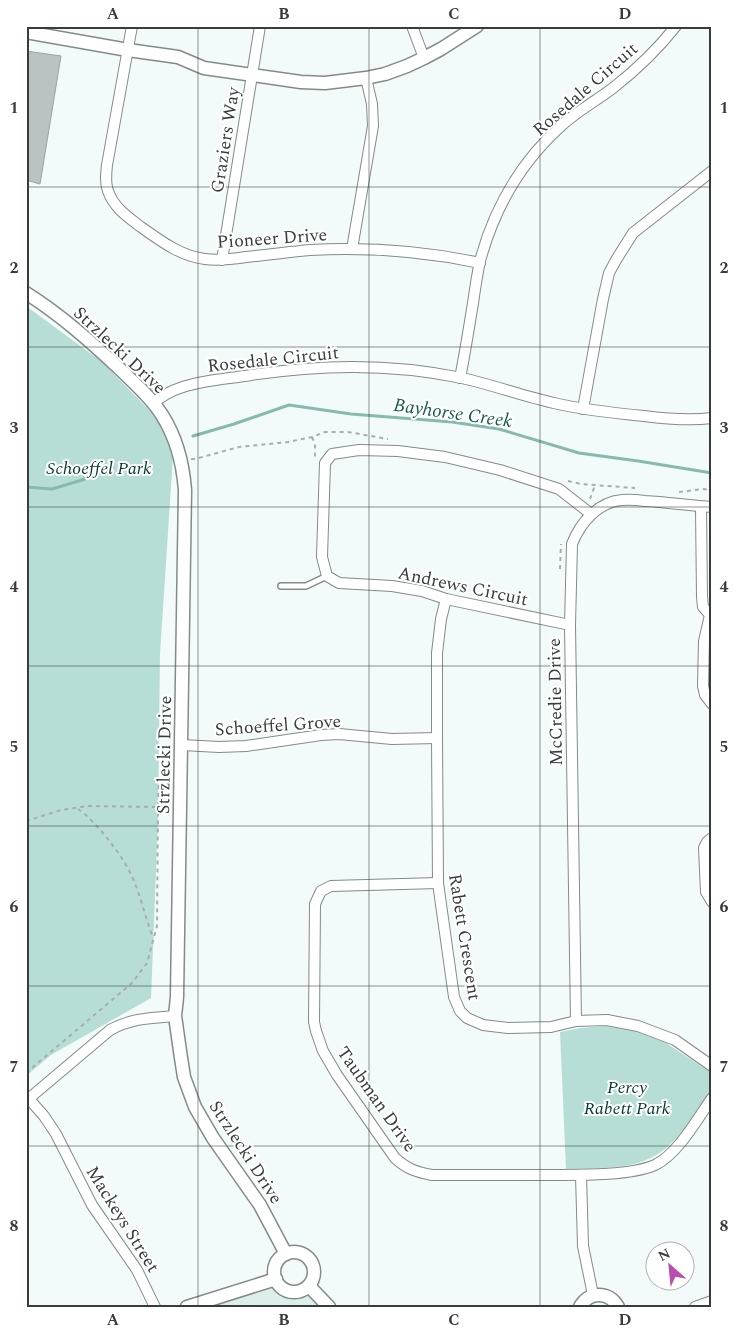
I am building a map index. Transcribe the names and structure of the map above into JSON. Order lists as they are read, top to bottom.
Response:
{
  "streets": {
    "street": [
      "Rosedale Circuit",
      "Graziers Way",
      "Pioneer Drive",
      "Strzlecki Drive",
      "Andrews Circuit",
      "McCredie Drive",
      "Schoeffel Grove",
      "Rabett Crescent",
      "Taubman Drive",
      "Mackeys Street"
    ]
  },
  "crossings": [
    ["Rosedale Circuit", "Pioneer Drive"],
    ["Rosedale Circuit", "Strzlecki Drive"],
    ["Graziers Way", "Pioneer Drive"],
    ["Strzlecki Drive", "Schoeffel Grove"],
    ["Andrews Circuit", "McCredie Drive"],
    ["Andrews Circuit", "Rabett Crescent"],
    ["McCredie Drive", "Rabett Crescent"],
    ["Schoeffel Grove", "Rabett Crescent"],
    ["Rabett Crescent", "Taubman Drive"]
  ],
  "water": ["Bayhorse Creek"],
  "parks": ["Schoeffel Park", "Percy Rabett Park"],
  "north": "top left",
  "grid": {
    "columns": [
      "A",
      "B",
      "C",
      "D"
    ],
    "rows": [
      "1",
      "2",
      "3",
      "4",
      "5",
      "6",
      "7",
      "8"
    ]
  }
}
